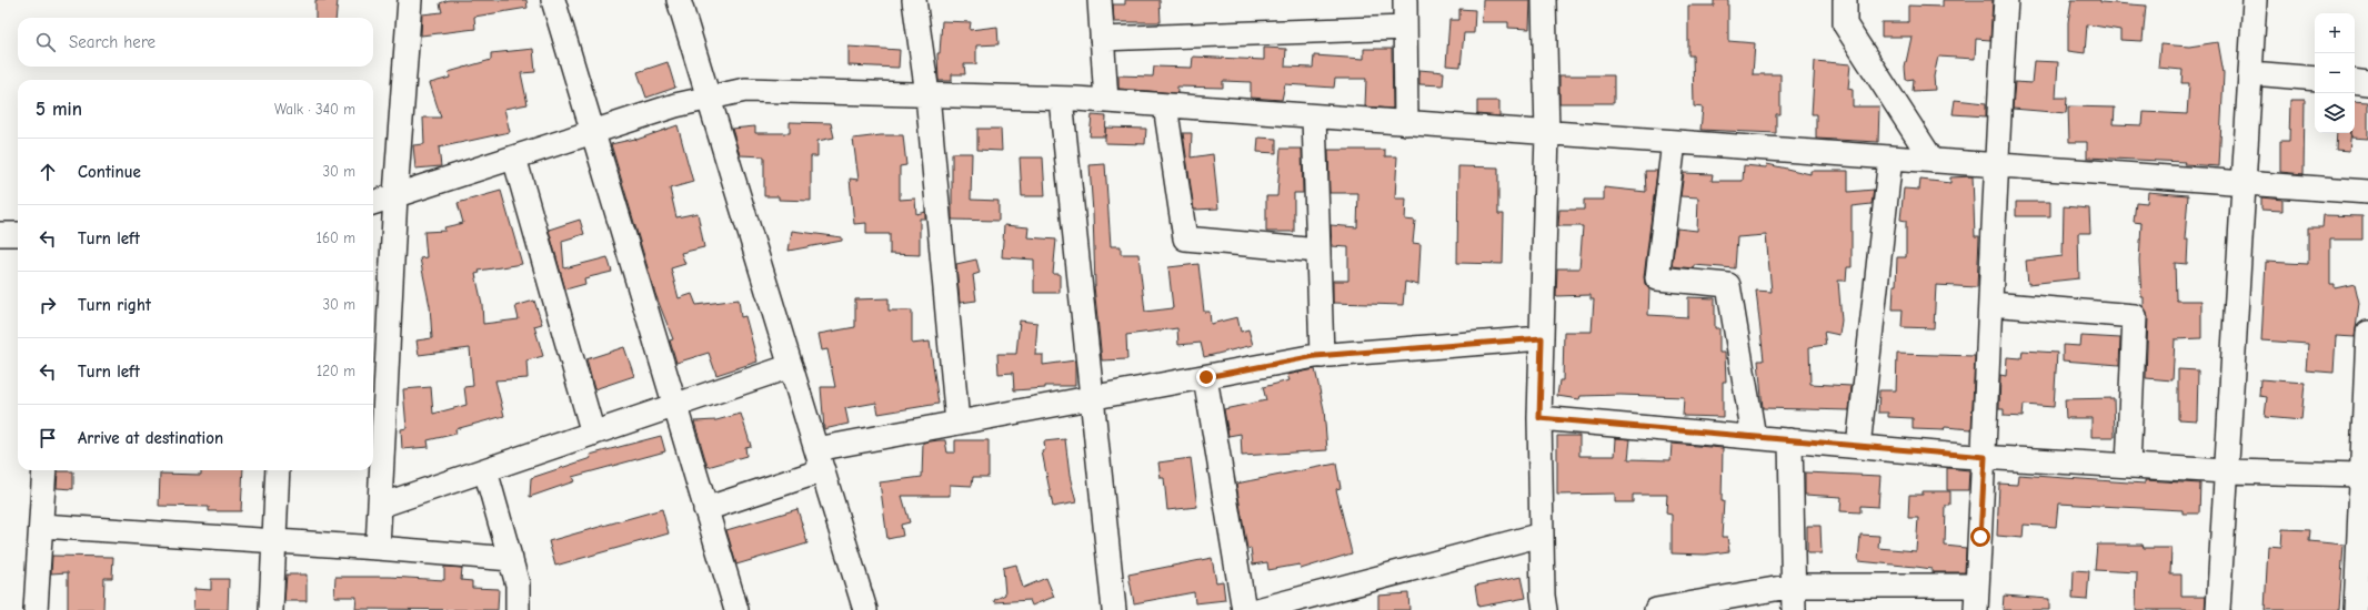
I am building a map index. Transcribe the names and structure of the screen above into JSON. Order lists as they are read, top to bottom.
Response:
{
  "page": {
    "map_buttons": ["+", "−"],
    "search": "Search here",
    "heading": ["5 min", "Walk · 340 m"],
    "list": [
      ["Continue", "30 m"],
      ["Turn left", "160 m"],
      ["Turn right", "30 m"],
      ["Turn left", "120 m"],
      "Arrive at destination"
    ]
  }
}
